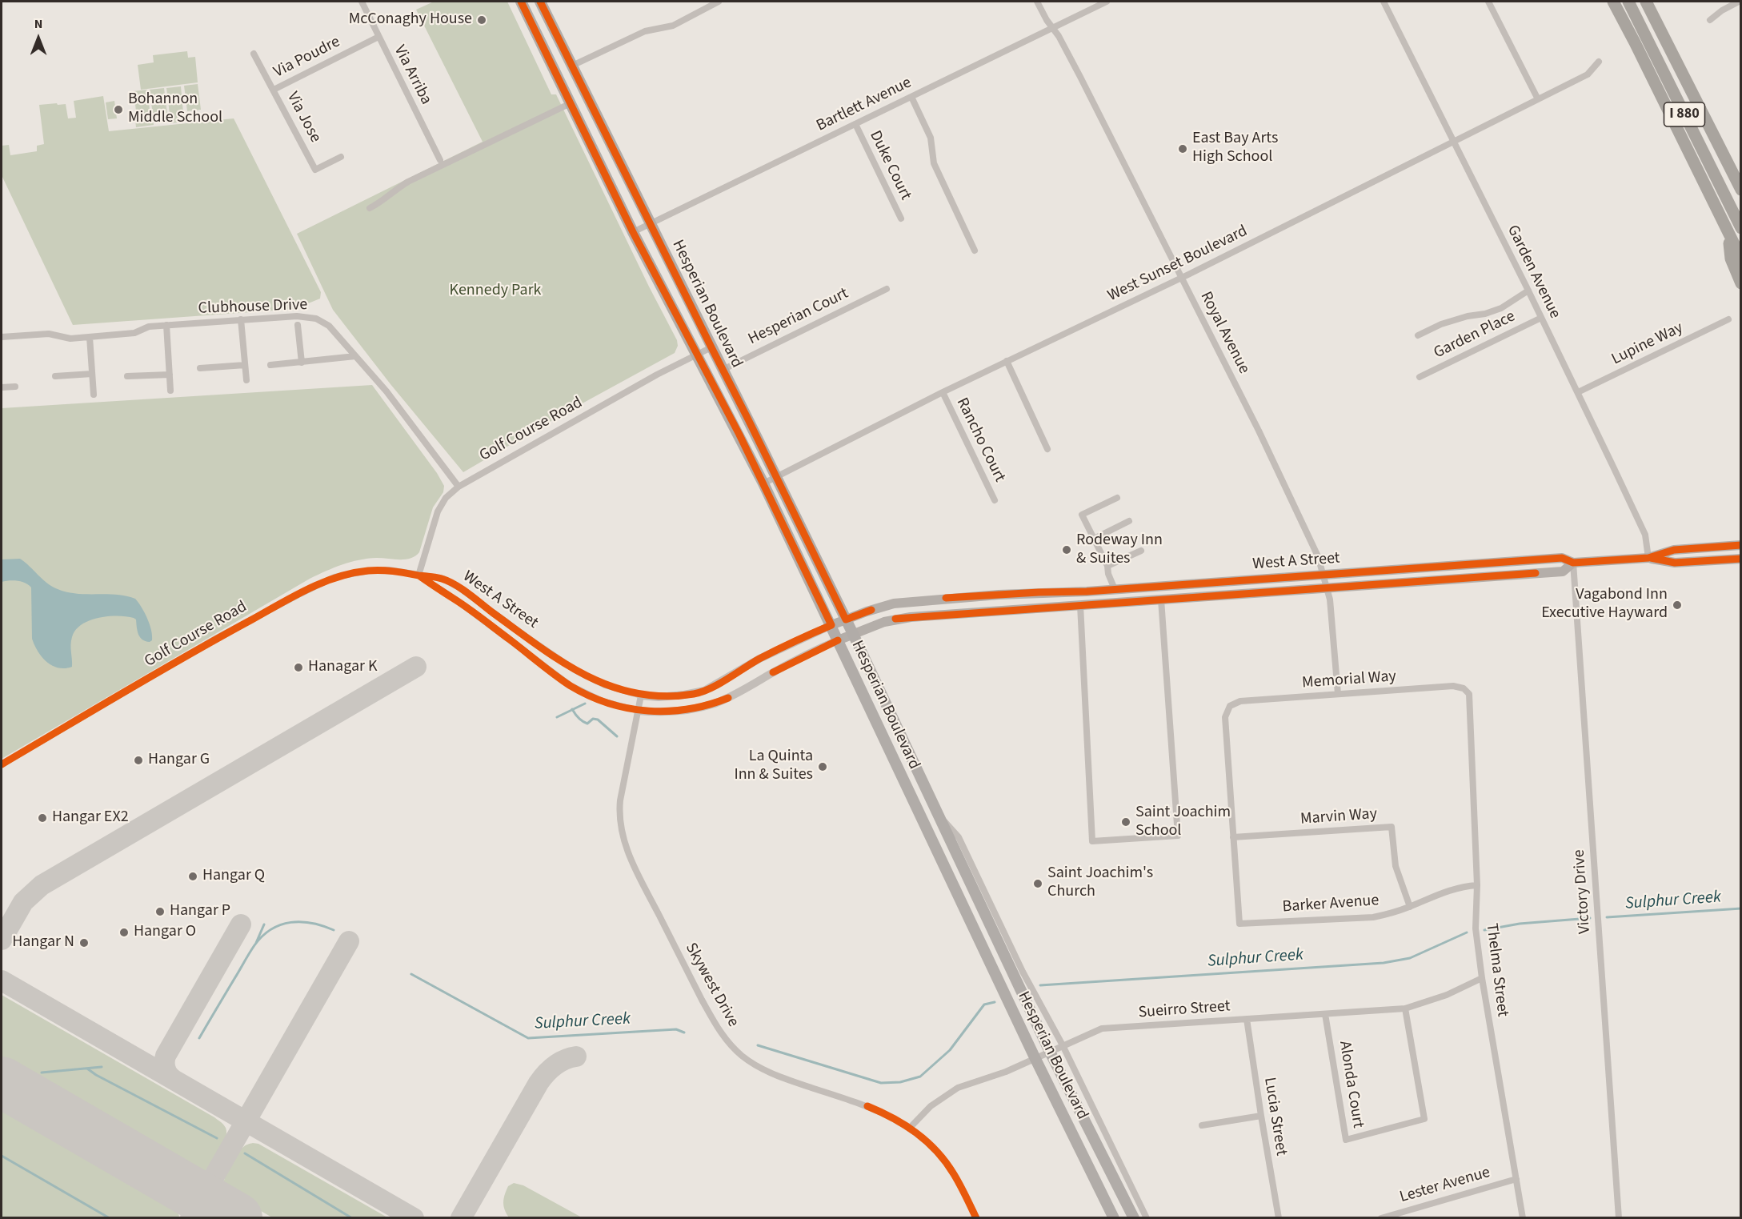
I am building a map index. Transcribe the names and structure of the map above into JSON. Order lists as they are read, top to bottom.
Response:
{
  "streets": {
    "highway": ["I 880"],
    "main road": ["Hesperian Boulevard", "West A Street"],
    "street": [
      "Via Poudre",
      "Via Arriba",
      "Bartlett Avenue",
      "Via Jose",
      "Duke Court",
      "West Sunset Boulevard",
      "Garden Avenue",
      "Clubhouse Drive",
      "Hesperian Court",
      "Royal Avenue",
      "Garden Place",
      "Lupine Way",
      "Golf Course Road",
      "Rancho Court",
      "Memorial Way",
      "Marvin Way",
      "Victory Drive",
      "Barker Avenue",
      "Thelma Street",
      "Skywest Drive",
      "Sueirro Street",
      "Alonda Court",
      "Lucia Street",
      "Lester Avenue"
    ]
  },
  "crossings": [
    ["Via Poudre", "Via Arriba"],
    ["Via Poudre", "Via Jose"],
    ["Bartlett Avenue", "Duke Court"],
    ["Bartlett Avenue", "Hesperian Boulevard"],
    ["Bartlett Avenue", "Royal Avenue"],
    ["West Sunset Boulevard", "Garden Avenue"],
    ["West Sunset Boulevard", "Hesperian Boulevard"],
    ["West Sunset Boulevard", "Royal Avenue"],
    ["West Sunset Boulevard", "Rancho Court"],
    ["Garden Avenue", "Garden Place"],
    ["Garden Avenue", "Lupine Way"],
    ["Garden Avenue", "West A Street"],
    ["Hesperian Boulevard", "Hesperian Court"],
    ["Hesperian Boulevard", "Golf Course Road"],
    ["Hesperian Boulevard", "West A Street"],
    ["Hesperian Boulevard", "Sueirro Street"],
    ["Clubhouse Drive", "Golf Course Road"],
    ["Royal Avenue", "West A Street"],
    ["Royal Avenue", "Memorial Way"],
    ["Golf Course Road", "West A Street"],
    ["West A Street", "Victory Drive"],
    ["West A Street", "Skywest Drive"],
    ["Memorial Way", "Marvin Way"],
    ["Memorial Way", "Barker Avenue"],
    ["Memorial Way", "Thelma Street"],
    ["Marvin Way", "Barker Avenue"],
    ["Barker Avenue", "Thelma Street"],
    ["Thelma Street", "Sueirro Street"],
    ["Thelma Street", "Lester Avenue"],
    ["Skywest Drive", "Sueirro Street"],
    ["Sueirro Street", "Alonda Court"],
    ["Sueirro Street", "Lucia Street"]
  ],
  "water": ["Sulphur Creek"],
  "parks": ["Kennedy Park"],
  "places": [
    "McConaghy House",
    "Bohannon Middle School",
    "East Bay Arts High School",
    "Rodeway Inn & Suites",
    "Vagabond Inn Executive Hayward",
    "Hanagar K",
    "Hangar G",
    "La Quinta Inn & Suites",
    "Hangar EX2",
    "Saint Joachim School",
    "Hangar Q",
    "Saint Joachim's Church",
    "Hangar P",
    "Hangar O",
    "Hangar N"
  ],
  "north": "top"
}
